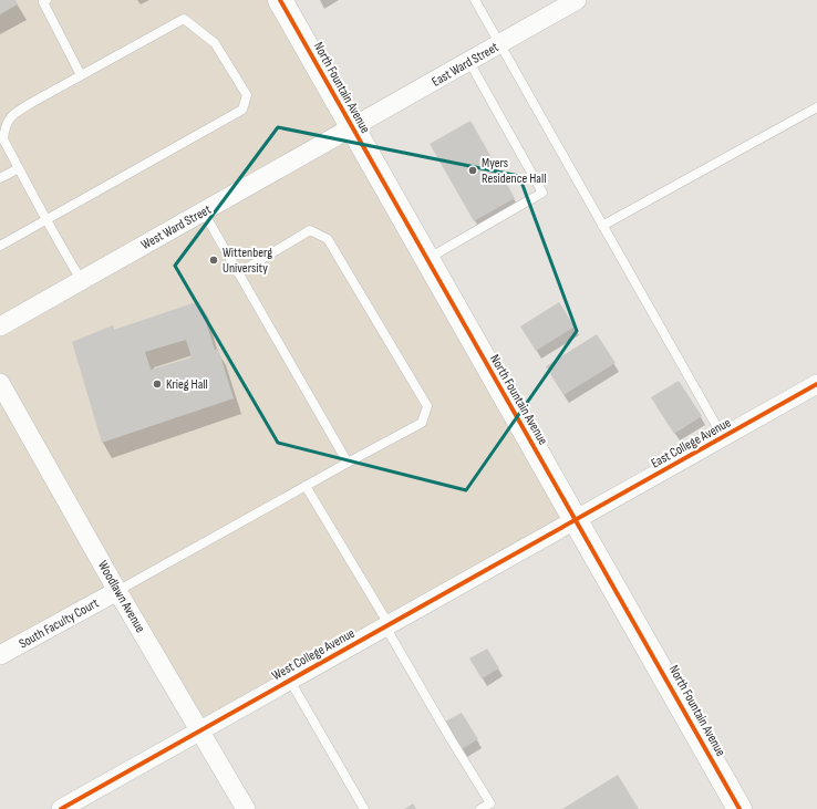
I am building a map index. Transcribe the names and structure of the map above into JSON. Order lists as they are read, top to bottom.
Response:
{
  "streets": {
    "street": [
      "East Ward Street",
      "North Fountain Avenue",
      "West Ward Street",
      "East College Avenue",
      "Woodlawn Avenue",
      "South Faculty Court",
      "West College Avenue"
    ]
  },
  "crossings": [
    ["East Ward Street", "North Fountain Avenue"],
    ["East Ward Street", "West Ward Street"],
    ["North Fountain Avenue", "West Ward Street"],
    ["North Fountain Avenue", "East College Avenue"],
    ["North Fountain Avenue", "West College Avenue"],
    ["East College Avenue", "West College Avenue"],
    ["Woodlawn Avenue", "South Faculty Court"],
    ["Woodlawn Avenue", "West College Avenue"]
  ],
  "places": ["Myers Residence Hall", "Wittenberg University", "Krieg Hall"]
}
